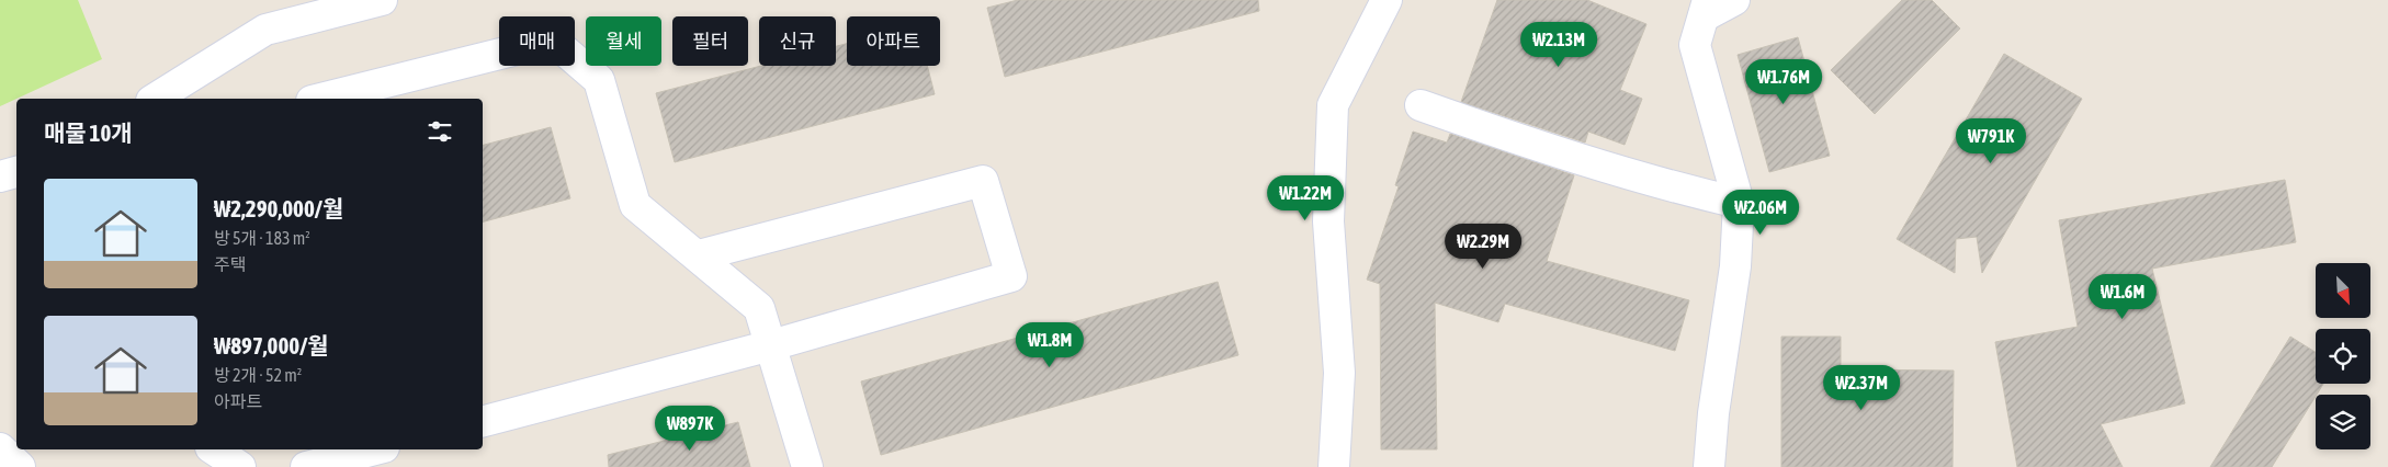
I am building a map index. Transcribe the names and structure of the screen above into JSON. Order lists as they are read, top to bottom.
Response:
{
  "north": "bottom right",
  "page": {
    "chip": [
      "매매",
      "월세",
      "필터",
      "신규",
      "아파트"
    ],
    "price": [
      "₩2.13M",
      "₩1.76M",
      "₩791K",
      "₩1.22M",
      "₩2.06M",
      "₩2.29M",
      "₩1.6M",
      "₩1.8M",
      "₩2.37M",
      "₩897K"
    ],
    "heading": "매물 10개",
    "list": [
      {
        "name": "₩2,290,000/월",
        "note": "방 5개 · 183 m² · 주택"
      },
      {
        "name": "₩897,000/월",
        "note": "방 2개 · 52 m² · 아파트"
      }
    ]
  }
}
